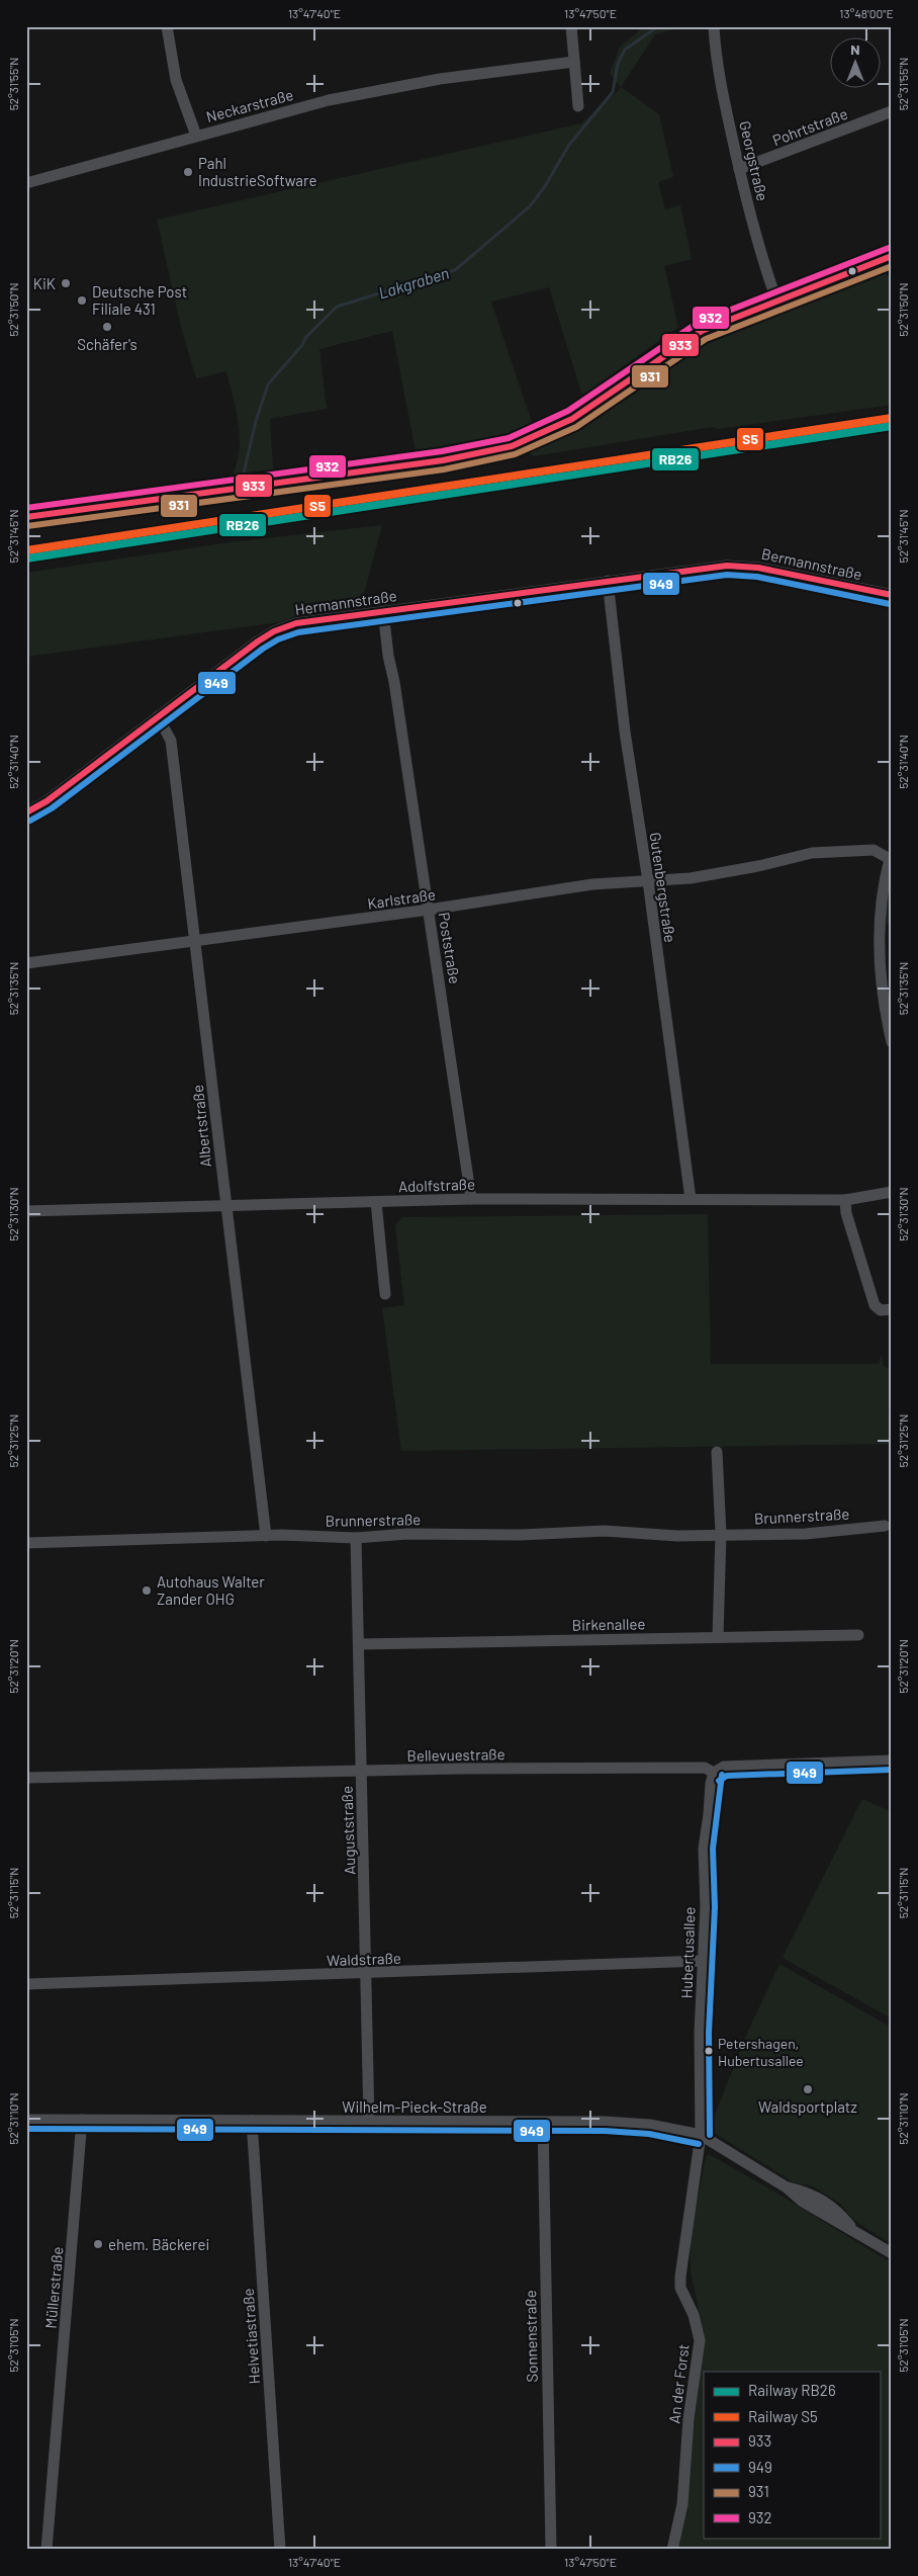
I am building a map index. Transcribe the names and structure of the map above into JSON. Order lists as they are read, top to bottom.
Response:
{
  "streets": {
    "street": [
      "Neckarstraße",
      "Pohrtstraße",
      "Georgstraße",
      "Bermannstraße",
      "Hermannstraße",
      "Gutenbergstraße",
      "Karlstraße",
      "Poststraße",
      "Albertstraße",
      "Adolfstraße",
      "Brunnerstraße",
      "Birkenallee",
      "Bellevuestraße",
      "Auguststraße",
      "Hubertusallee",
      "Waldstraße",
      "Wilhelm-Pieck-Straße",
      "Müllerstraße",
      "Helvetiastraße",
      "Sonnenstraße",
      "An der Forst"
    ]
  },
  "crossings": [
    ["Pohrtstraße", "Georgstraße"],
    ["Bermannstraße", "Hermannstraße"],
    ["Hermannstraße", "Gutenbergstraße"],
    ["Hermannstraße", "Poststraße"],
    ["Hermannstraße", "Albertstraße"],
    ["Gutenbergstraße", "Karlstraße"],
    ["Gutenbergstraße", "Adolfstraße"],
    ["Karlstraße", "Poststraße"],
    ["Karlstraße", "Albertstraße"],
    ["Poststraße", "Adolfstraße"],
    ["Albertstraße", "Adolfstraße"],
    ["Albertstraße", "Brunnerstraße"],
    ["Brunnerstraße", "Auguststraße"],
    ["Birkenallee", "Auguststraße"],
    ["Bellevuestraße", "Auguststraße"],
    ["Bellevuestraße", "Hubertusallee"],
    ["Auguststraße", "Waldstraße"],
    ["Auguststraße", "Wilhelm-Pieck-Straße"],
    ["Hubertusallee", "Waldstraße"],
    ["Hubertusallee", "Wilhelm-Pieck-Straße"],
    ["Hubertusallee", "An der Forst"],
    ["Wilhelm-Pieck-Straße", "Müllerstraße"],
    ["Wilhelm-Pieck-Straße", "Helvetiastraße"],
    ["Wilhelm-Pieck-Straße", "Sonnenstraße"],
    ["Wilhelm-Pieck-Straße", "An der Forst"]
  ],
  "water": ["Lakgraben"],
  "places": [
    "Pahl IndustrieSoftware",
    "KiK",
    "Deutsche Post Filiale 431",
    "Schäfer's",
    "Autohaus Walter Zander OHG",
    "Petershagen, Hubertusallee",
    "Waldsportplatz",
    "ehem. Bäckerei"
  ],
  "lines": [
    "transit line 932",
    "transit line 933",
    "transit line 931",
    "rail line S5",
    "rail line RB26",
    "transit line 949"
  ],
  "legend": [
    "Railway RB26",
    "Railway S5",
    "933",
    "949",
    "931",
    "932"
  ],
  "north": "top",
  "coordinates": [
    "13°47'40\"E",
    "13°47'50\"E",
    "13°48'00\"E",
    "52°31'55\"N",
    "52°31'50\"N",
    "52°31'45\"N",
    "52°31'40\"N",
    "52°31'35\"N",
    "52°31'30\"N",
    "52°31'25\"N",
    "52°31'20\"N",
    "52°31'15\"N",
    "52°31'10\"N",
    "52°31'05\"N"
  ]
}
